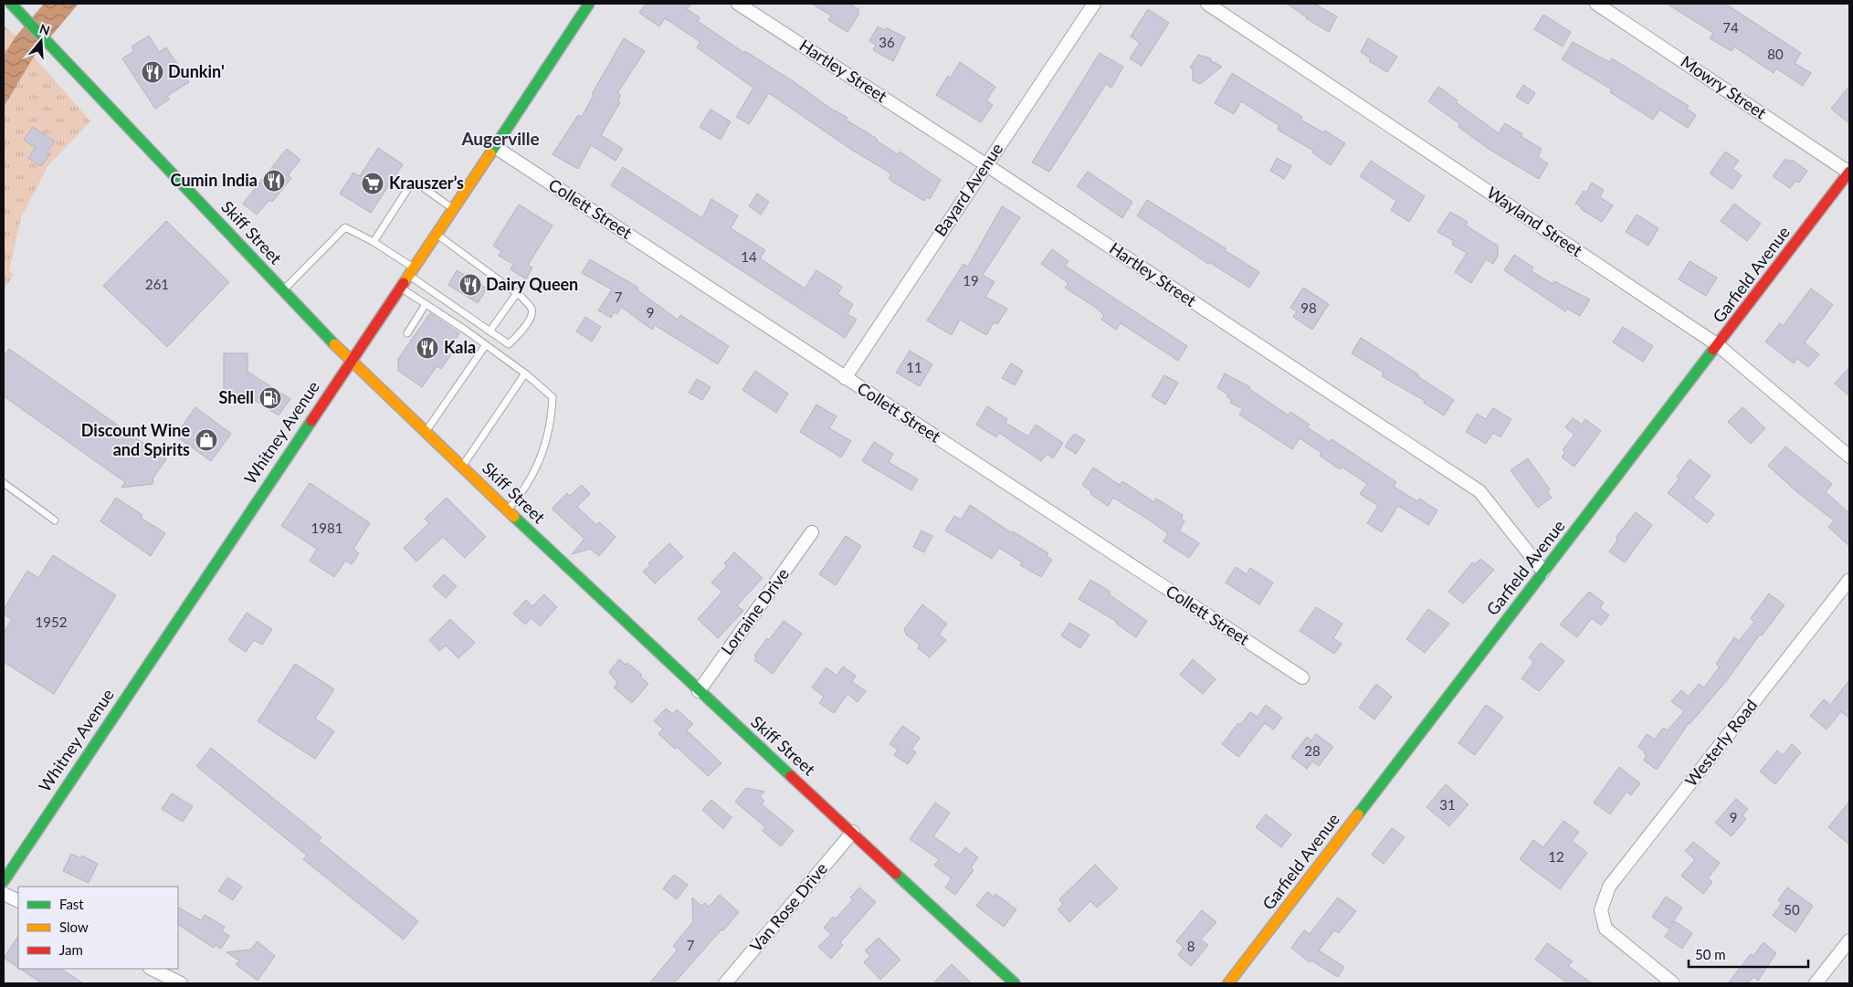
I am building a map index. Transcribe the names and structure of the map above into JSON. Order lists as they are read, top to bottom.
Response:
{
  "streets": {
    "main road": ["Skiff Street", "Garfield Avenue", "Whitney Avenue"],
    "street": [
      "Hartley Street",
      "Mowry Street",
      "Bayard Avenue",
      "Collett Street",
      "Wayland Street",
      "Lorraine Drive",
      "Westerly Road",
      "Van Rose Drive"
    ]
  },
  "crossings": [
    ["Hartley Street", "Bayard Avenue"],
    ["Hartley Street", "Garfield Avenue"],
    ["Mowry Street", "Garfield Avenue"],
    ["Bayard Avenue", "Collett Street"],
    ["Collett Street", "Whitney Avenue"],
    ["Wayland Street", "Garfield Avenue"],
    ["Skiff Street", "Whitney Avenue"],
    ["Skiff Street", "Lorraine Drive"],
    ["Skiff Street", "Van Rose Drive"]
  ],
  "districts": ["Augerville"],
  "places": {
    "restaurant": [
      "Dunkin'",
      "Cumin India",
      "Dairy Queen",
      "Kala"
    ],
    "supermarket": ["Krauszer’s"],
    "fuel station": ["Shell"],
    "shop": ["Discount Wine and Spirits"]
  },
  "house_numbers": [
    "74",
    "36",
    "80",
    "14",
    "19",
    "261",
    "7",
    "98",
    "9",
    "11",
    "1981",
    "1952",
    "28",
    "31",
    "9",
    "12",
    "50",
    "7",
    "8"
  ],
  "legend": ["Fast", "Slow", "Jam"],
  "scale_bar": "50 m",
  "north": "top"
}
